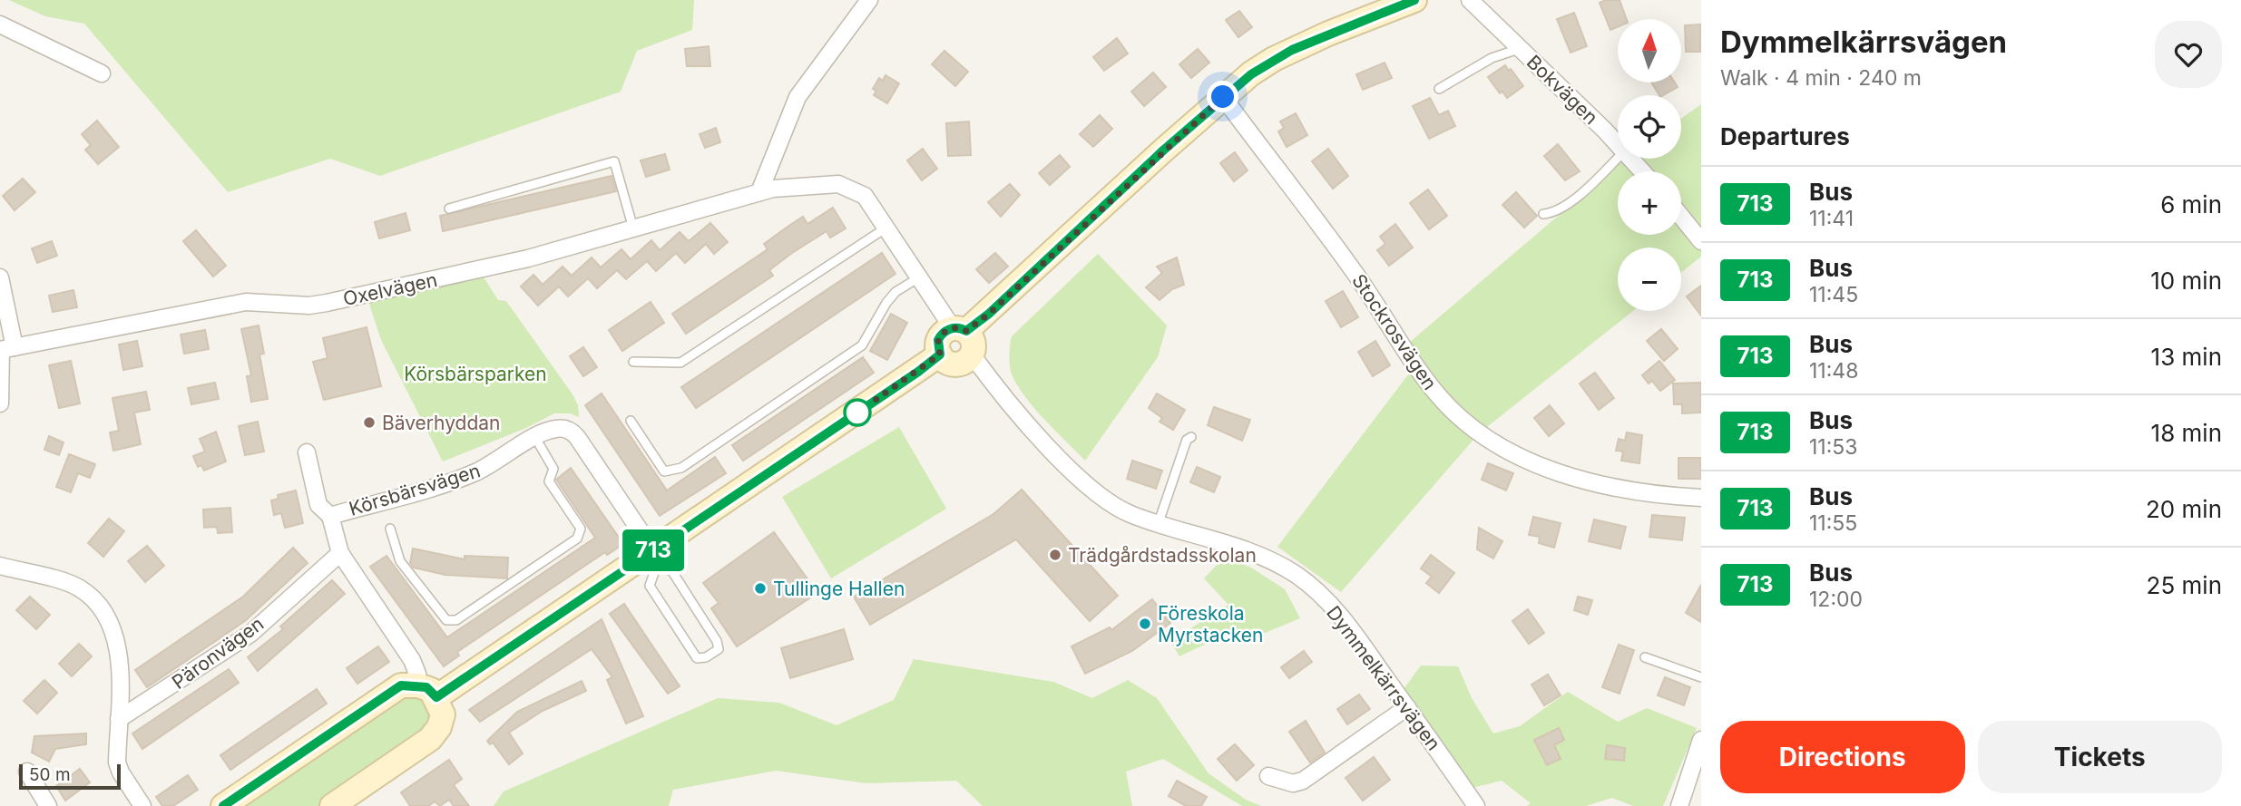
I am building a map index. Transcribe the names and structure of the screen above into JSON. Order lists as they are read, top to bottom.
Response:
{
  "streets": {
    "street": [
      "Bokvägen",
      "Oxelvägen",
      "Stockrosvägen",
      "Körsbärsvägen",
      "Päronvägen",
      "Dymmelkärrsvägen"
    ]
  },
  "parks": ["Körsbärsparken"],
  "places": [
    "Bäverhyddan",
    "Trädgårdstadsskolan",
    "Tullinge Hallen",
    "Föreskola Myrstacken"
  ],
  "lines": ["bus line 713"],
  "scale_bar": "50 m",
  "north": "top",
  "page": {
    "on_map": "713",
    "heading": [
      ["Dymmelkärrsvägen", "Walk · 4 min · 240 m"],
      "Departures"
    ],
    "map_buttons": ["+", "−"],
    "list": [
      {
        "mark": "713",
        "name": "Bus",
        "note": "11:41",
        "value": "6 min"
      },
      {
        "mark": "713",
        "name": "Bus",
        "note": "11:45",
        "value": "10 min"
      },
      {
        "mark": "713",
        "name": "Bus",
        "note": "11:48",
        "value": "13 min"
      },
      {
        "mark": "713",
        "name": "Bus",
        "note": "11:53",
        "value": "18 min"
      },
      {
        "mark": "713",
        "name": "Bus",
        "note": "11:55",
        "value": "20 min"
      },
      {
        "mark": "713",
        "name": "Bus",
        "note": "12:00",
        "value": "25 min"
      }
    ],
    "buttons": ["Directions", "Tickets"],
    "scale": "50 m"
  }
}
